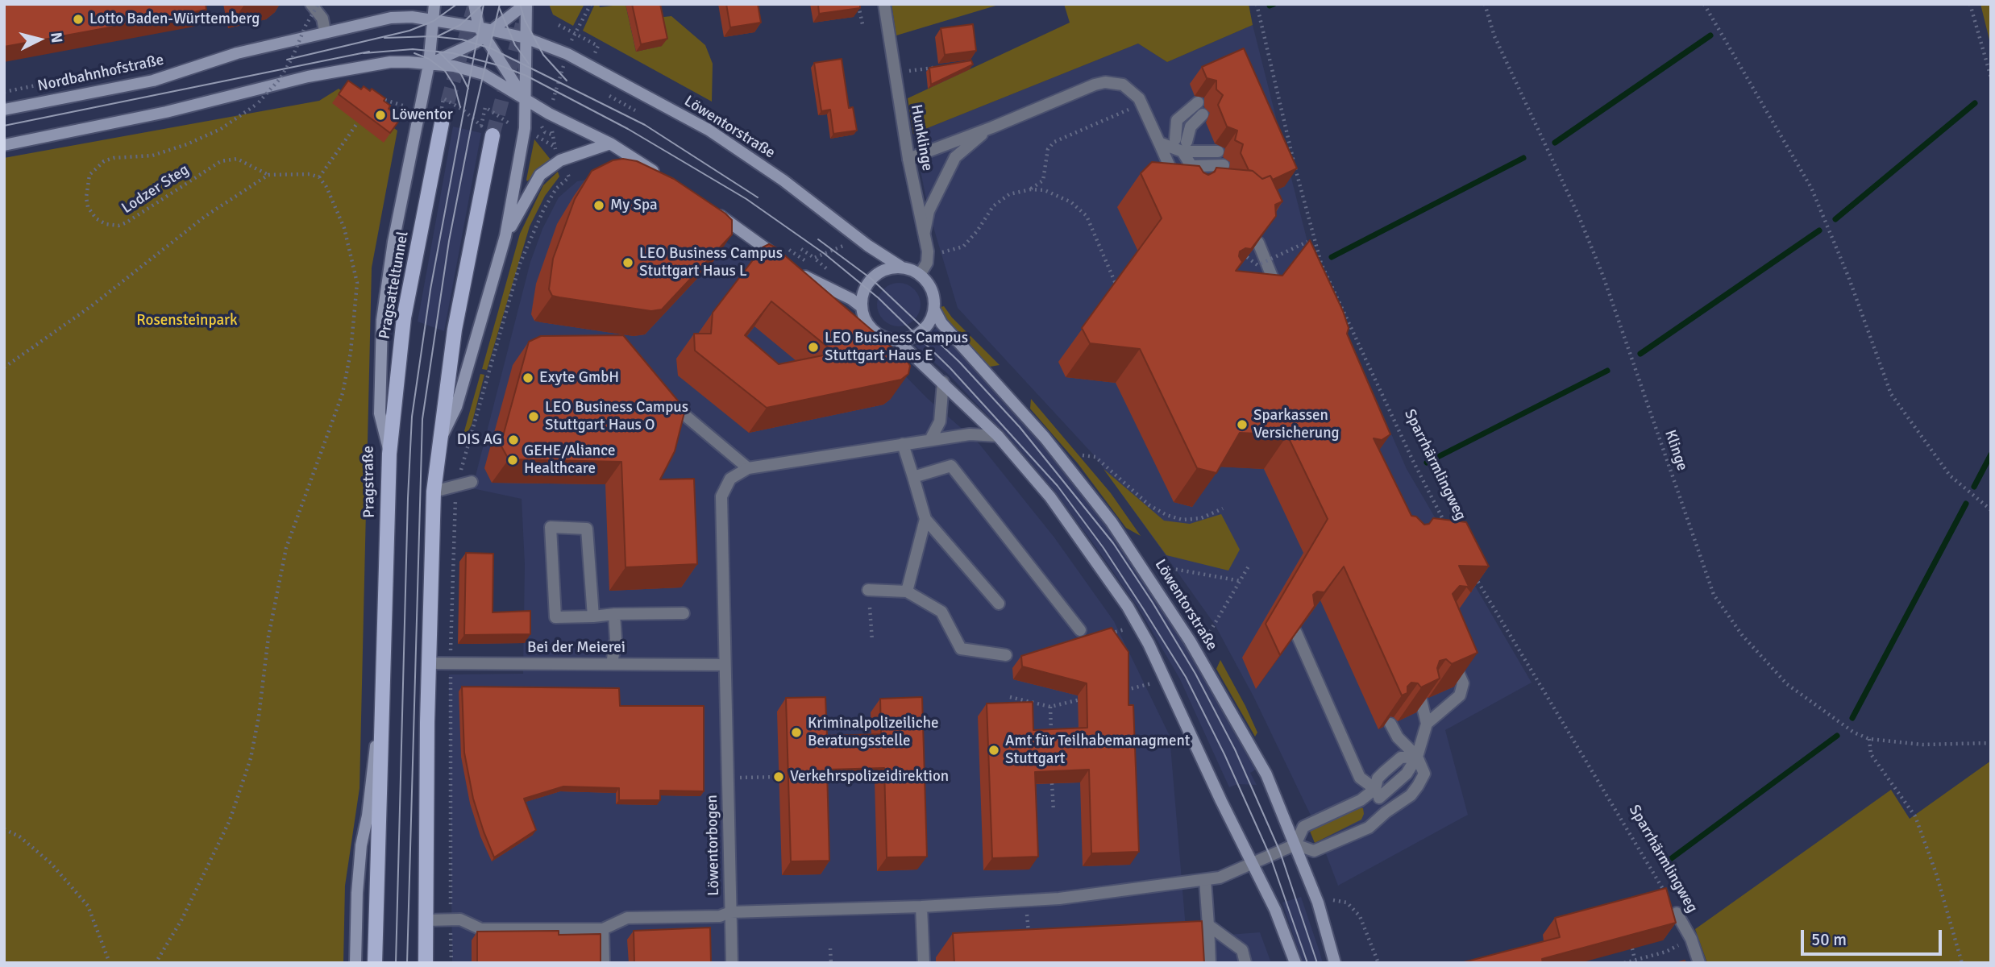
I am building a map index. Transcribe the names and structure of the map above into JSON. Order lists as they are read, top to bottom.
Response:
{
  "streets": {
    "main road": [
      "Nordbahnhofstraße",
      "Löwentorstraße",
      "Pragsatteltunnel",
      "Pragstraße"
    ],
    "street": [
      "Hunklinge",
      "Sparrhärmlingweg",
      "Bei der Meierei",
      "Löwentorbogen"
    ],
    "path": ["Lodzer Steg", "Klinge"]
  },
  "crossings": [
    ["Nordbahnhofstraße", "Löwentorstraße"],
    ["Nordbahnhofstraße", "Pragstraße"],
    ["Löwentorstraße", "Hunklinge"],
    ["Löwentorstraße", "Löwentorbogen"],
    ["Pragsatteltunnel", "Pragstraße"],
    ["Bei der Meierei", "Löwentorbogen"]
  ],
  "parks": ["Rosensteinpark"],
  "places": [
    "Lotto Baden-Württemberg",
    "Löwentor",
    "My Spa",
    "LEO Business Campus Stuttgart Haus L",
    "LEO Business Campus Stuttgart Haus E",
    "Exyte GmbH",
    "LEO Business Campus Stuttgart Haus O",
    "Sparkassen Versicherung",
    "DIS AG",
    "GEHE/Aliance Healthcare",
    "Kriminalpolizeiliche Beratungsstelle",
    "Amt für Teilhabemanagment Stuttgart",
    "Verkehrspolizeidirektion"
  ],
  "scale_bar": "50 m",
  "north": "right"
}
